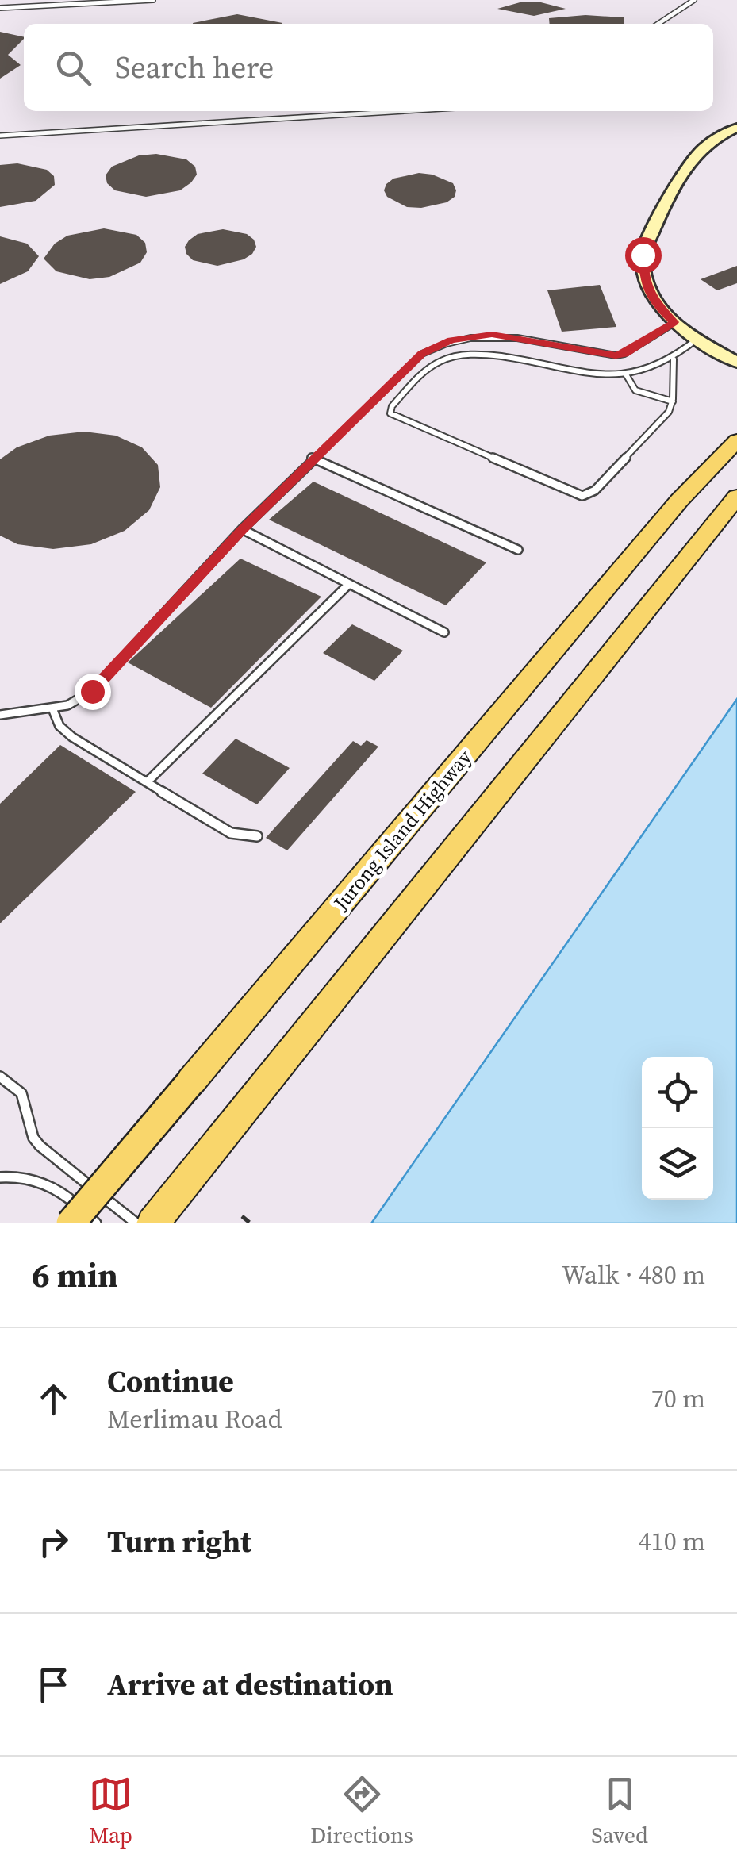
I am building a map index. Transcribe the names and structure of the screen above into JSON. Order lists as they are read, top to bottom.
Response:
{
  "streets": {
    "main road": ["Jurong Island Highway"]
  },
  "page": {
    "search": "Search here",
    "heading": ["6 min", "Walk · 480 m"],
    "list": [
      ["Continue", "Merlimau Road", "70 m"],
      ["Turn right", "410 m"],
      "Arrive at destination"
    ],
    "nav": ["Map", "Directions", "Saved"]
  }
}
